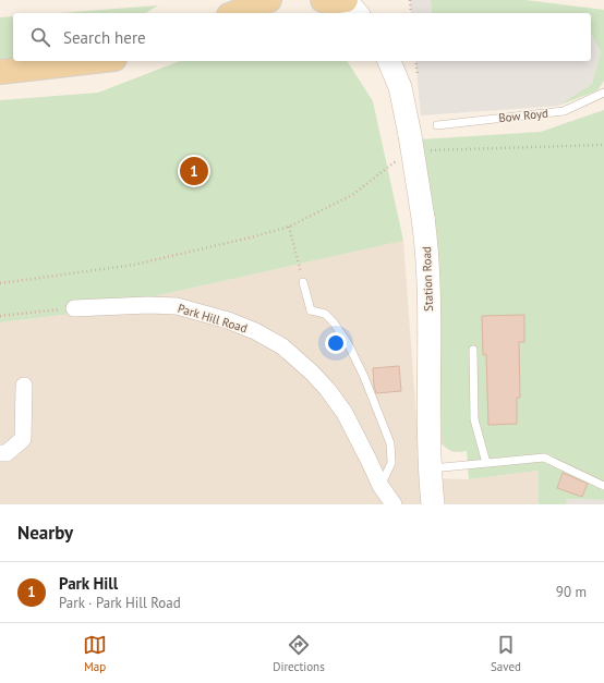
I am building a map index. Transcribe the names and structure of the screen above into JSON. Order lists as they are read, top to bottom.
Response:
{
  "streets": {
    "main road": ["Station Road"],
    "street": ["Park Hill Road"],
    "lane": ["Bow Royd"]
  },
  "page": {
    "search": "Search here",
    "pins": "1",
    "heading": "Nearby",
    "list": [
      {
        "mark": "1",
        "name": "Park Hill",
        "note": "Park · Park Hill Road",
        "value": "90 m"
      }
    ],
    "nav": ["Map", "Directions", "Saved"]
  }
}
